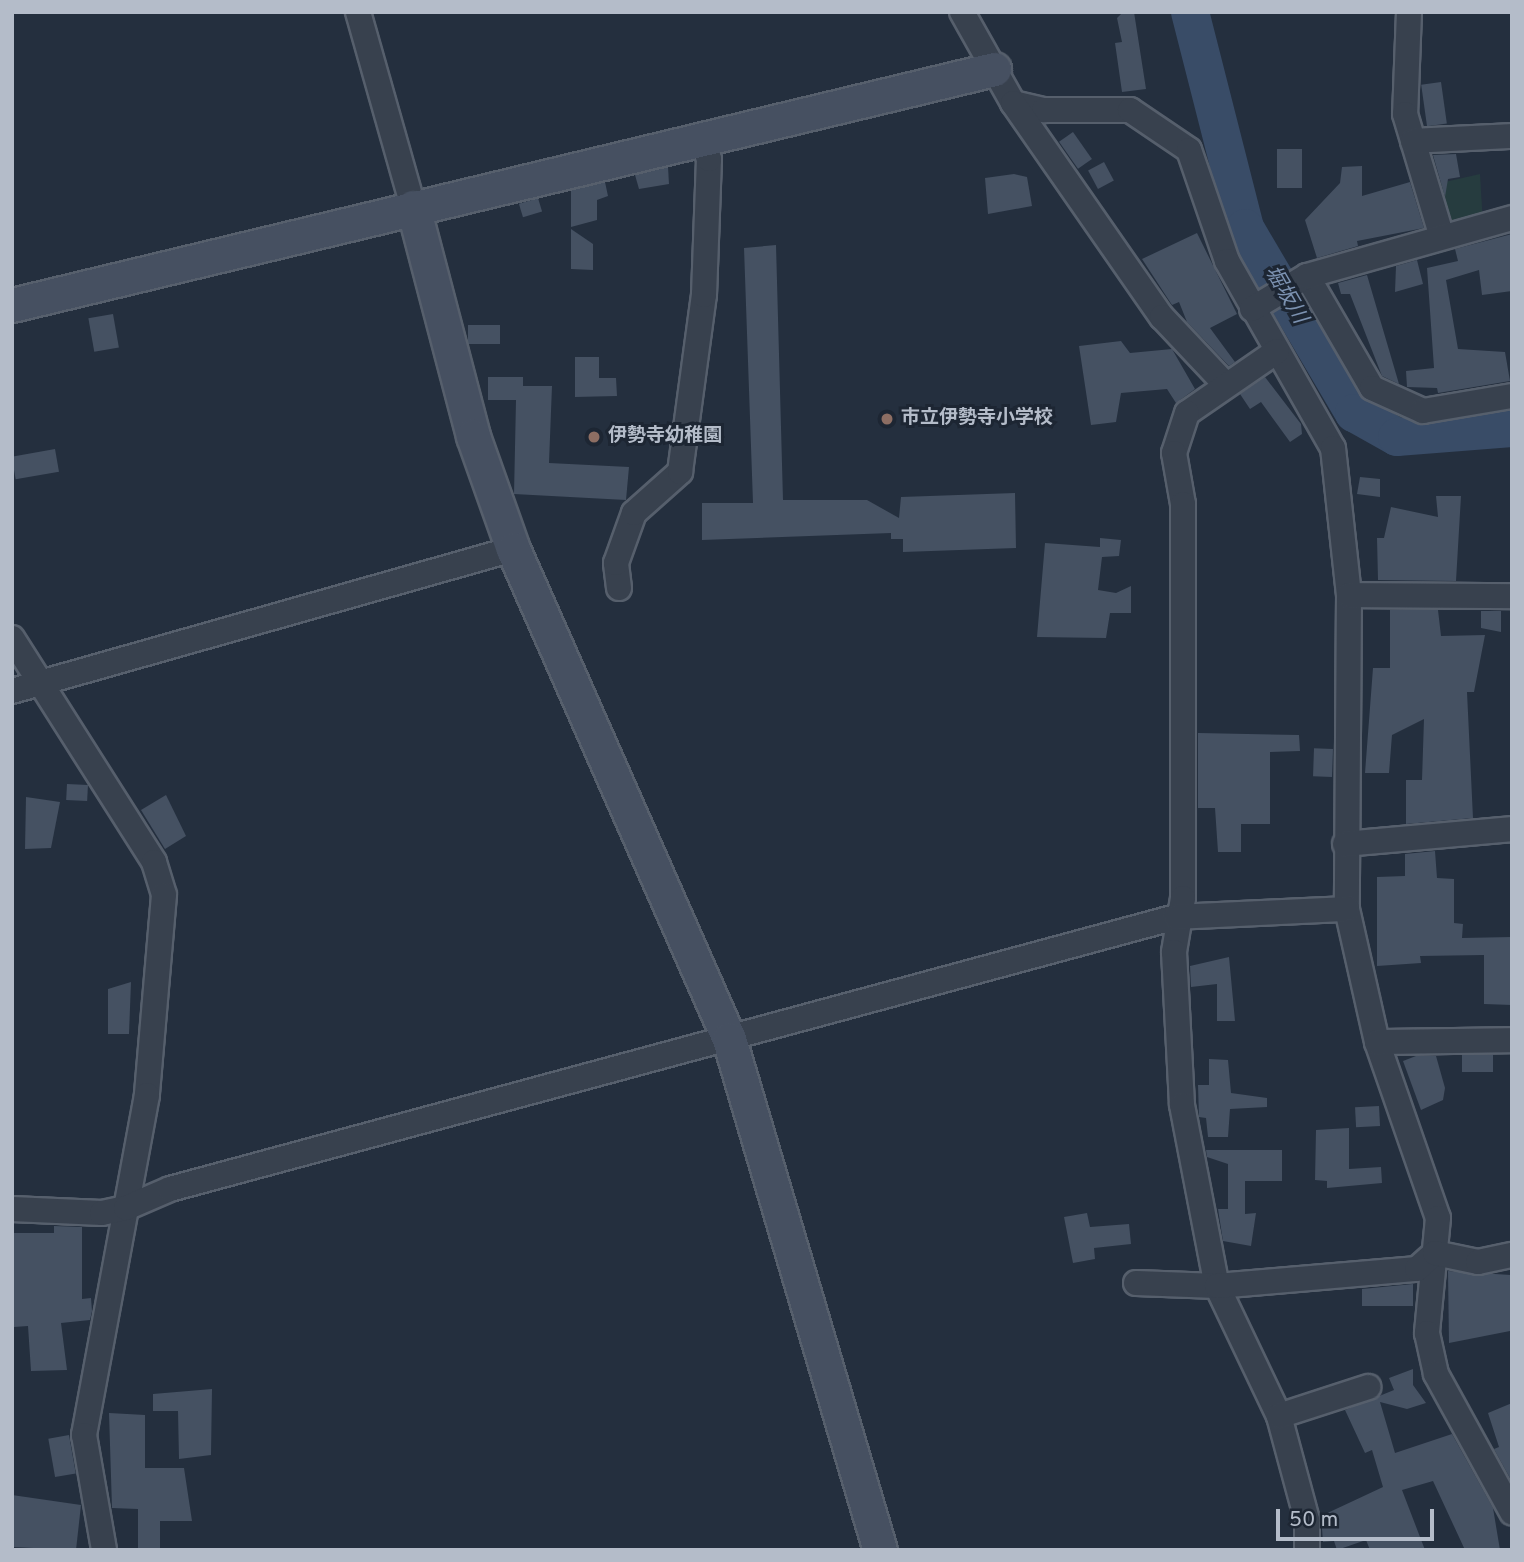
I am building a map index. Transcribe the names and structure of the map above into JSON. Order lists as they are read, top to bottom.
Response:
{
  "water": ["堀坂川"],
  "places": ["市立伊勢寺小学校", "伊勢寺幼稚園"],
  "scale_bar": "50 m"
}
